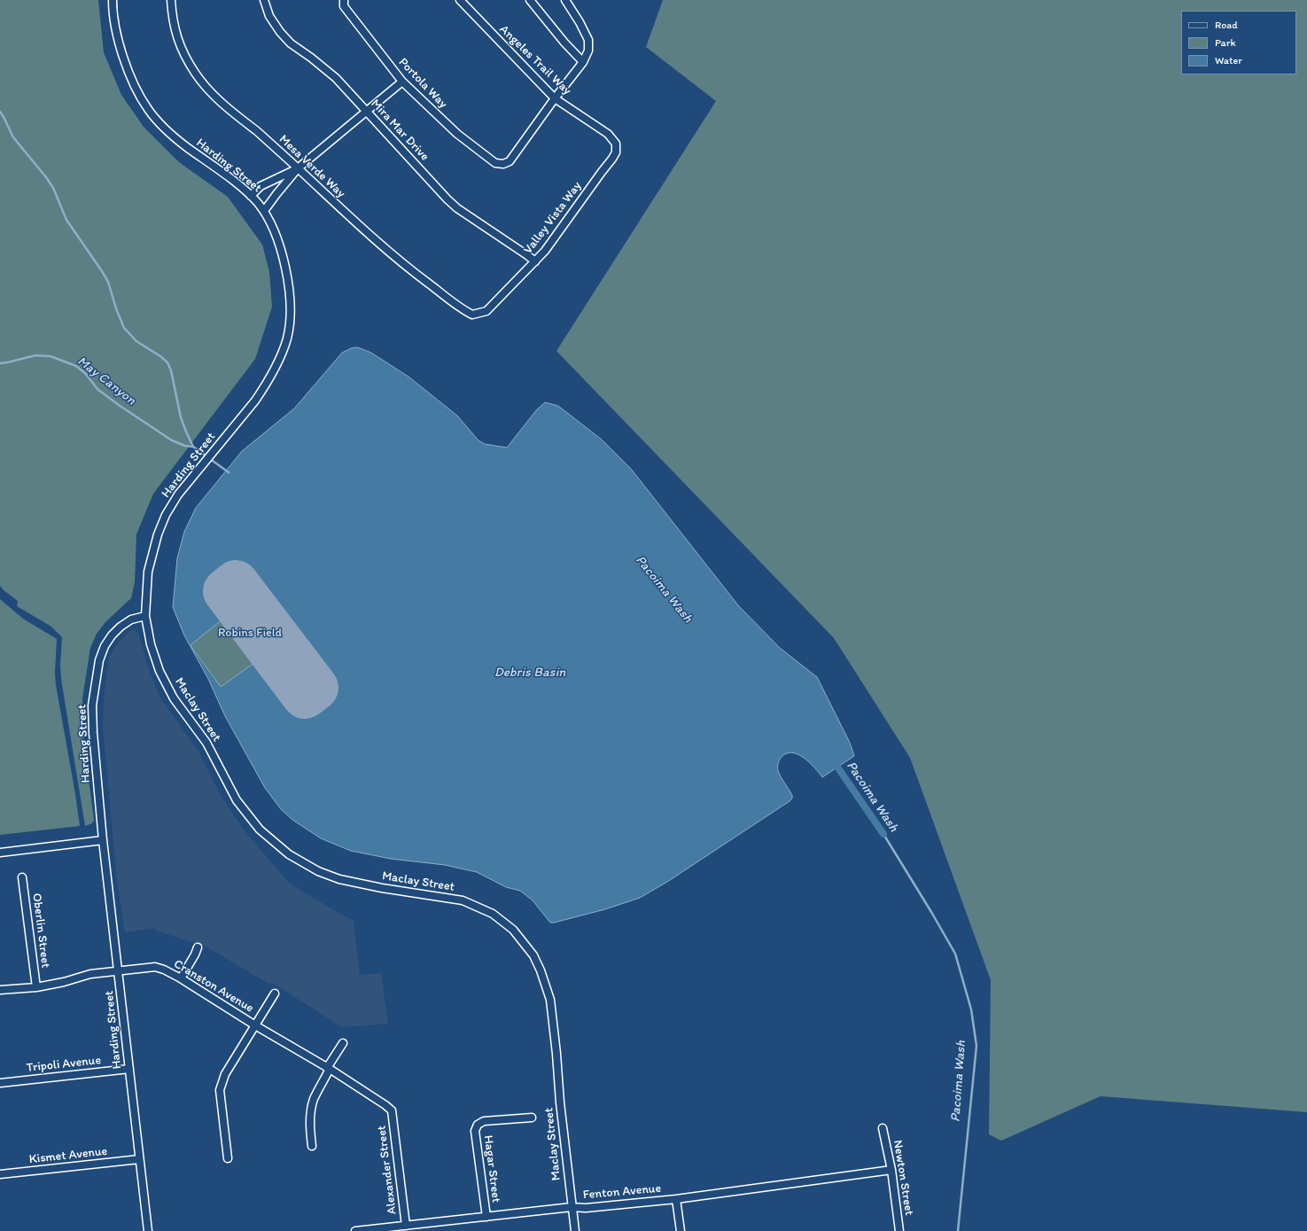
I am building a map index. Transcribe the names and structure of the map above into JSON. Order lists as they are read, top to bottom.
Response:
{
  "streets": {
    "street": [
      "Angeles Trail Way",
      "Portola Way",
      "Mira Mar Drive",
      "Harding Street",
      "Mesa Verde Way",
      "Valley Vista Way",
      "Maclay Street",
      "Oberlin Street",
      "Cranston Avenue",
      "Tripoli Avenue",
      "Kismet Avenue",
      "Hagar Street",
      "Alexander Street",
      "Newton Street",
      "Fenton Avenue"
    ]
  },
  "crossings": [
    ["Angeles Trail Way", "Portola Way"],
    ["Angeles Trail Way", "Valley Vista Way"],
    ["Mira Mar Drive", "Valley Vista Way"],
    ["Harding Street", "Maclay Street"],
    ["Harding Street", "Cranston Avenue"],
    ["Harding Street", "Tripoli Avenue"],
    ["Harding Street", "Kismet Avenue"],
    ["Mesa Verde Way", "Valley Vista Way"],
    ["Maclay Street", "Fenton Avenue"],
    ["Oberlin Street", "Cranston Avenue"],
    ["Cranston Avenue", "Alexander Street"],
    ["Hagar Street", "Fenton Avenue"],
    ["Alexander Street", "Fenton Avenue"],
    ["Newton Street", "Fenton Avenue"]
  ],
  "water": ["May Canyon", "Pacoima Wash", "Debris Basin"],
  "parks": ["Robins Field"],
  "legend": ["Road", "Park", "Water"]
}
